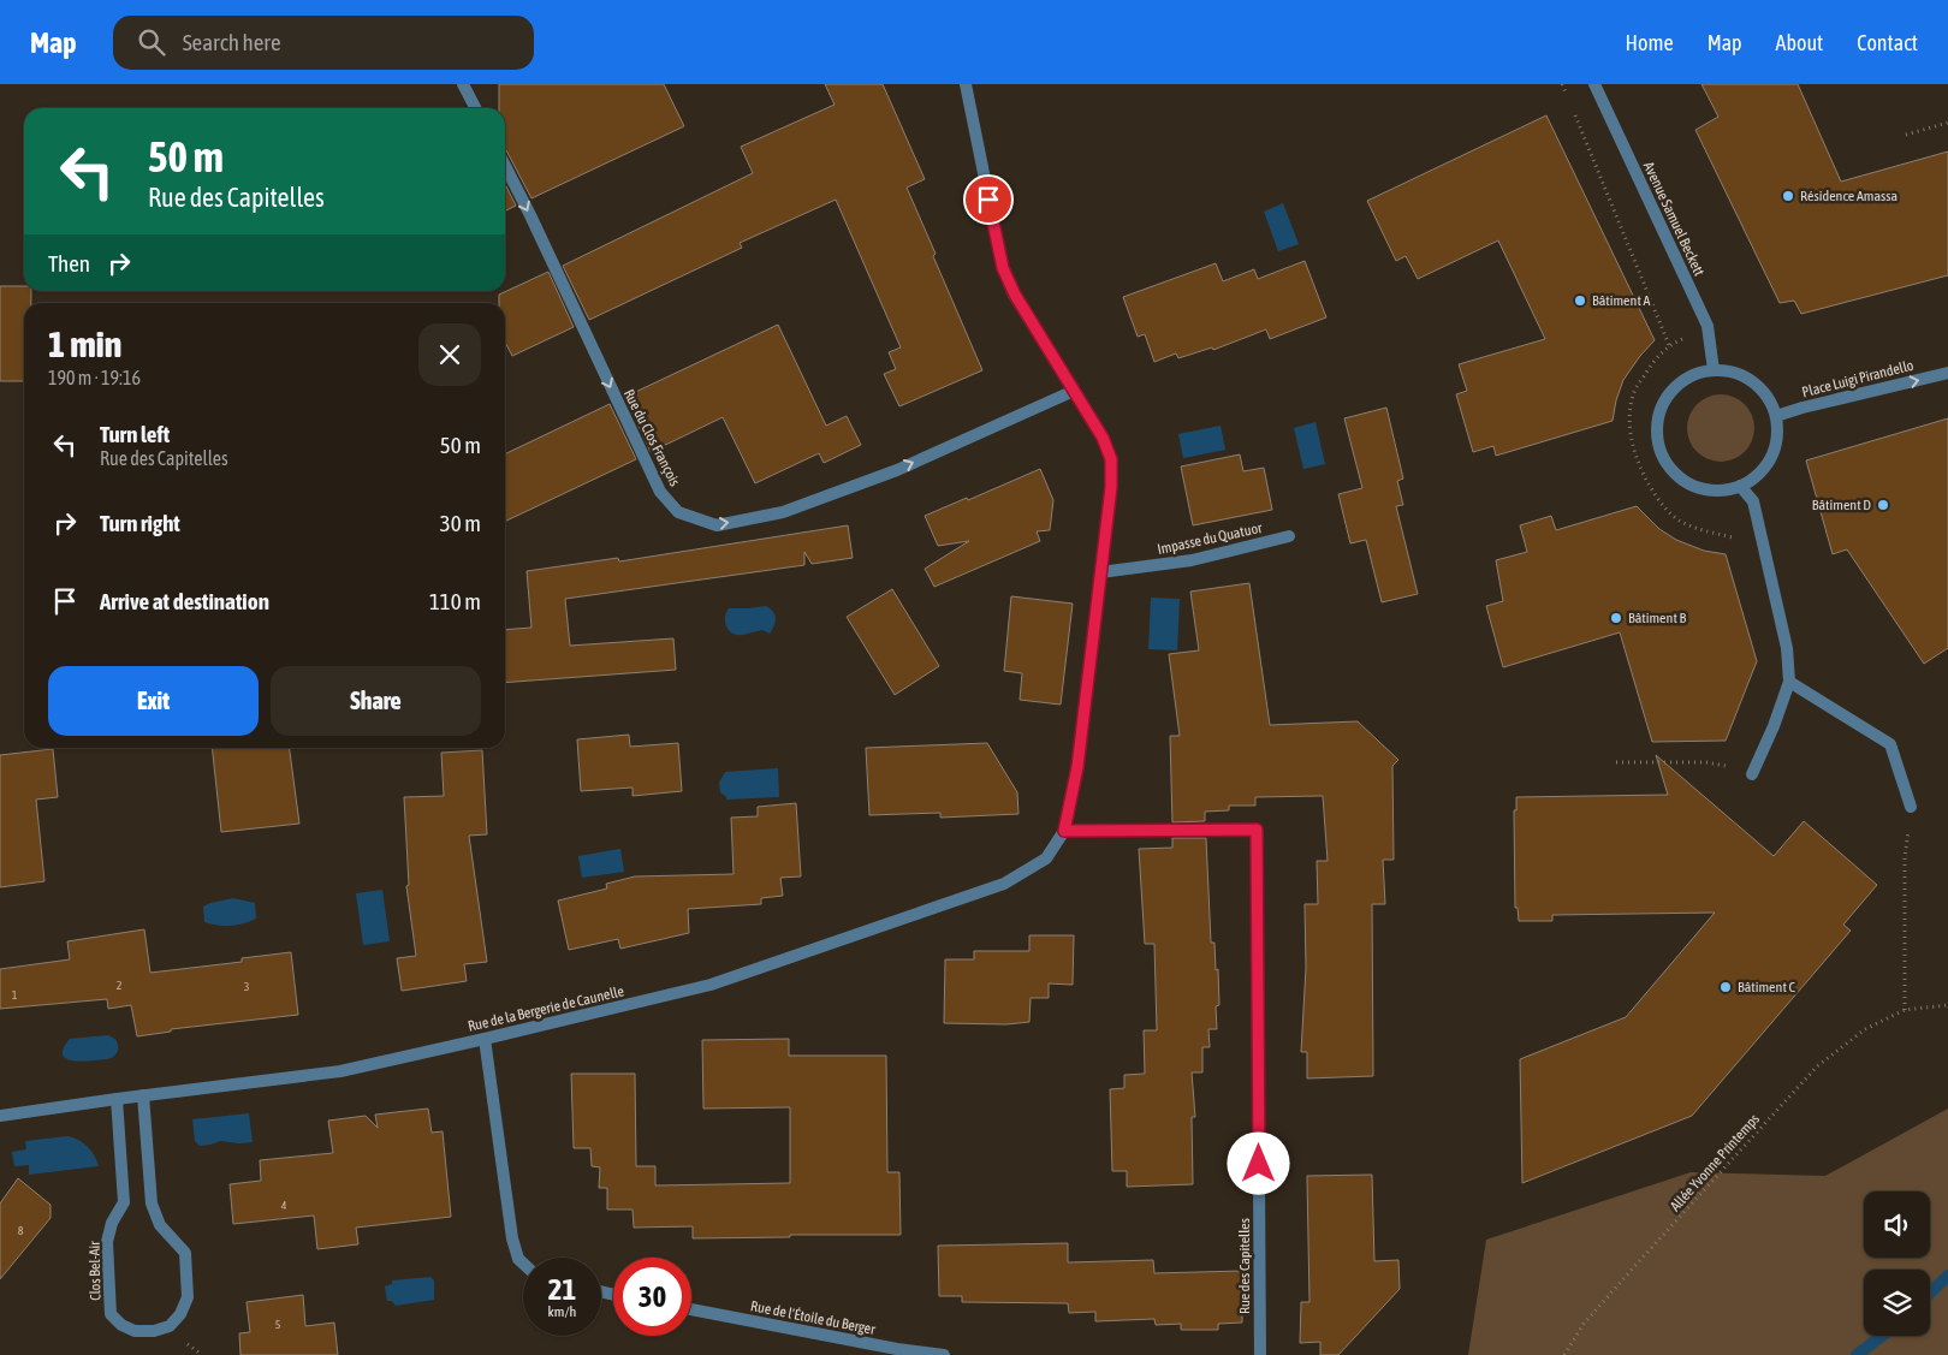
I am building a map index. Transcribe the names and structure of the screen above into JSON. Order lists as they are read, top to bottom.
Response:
{
  "streets": {
    "street": [
      "Avenue Samuel Beckett",
      "Place Luigi Pirandello",
      "Rue du Clos François",
      "Impasse du Quatuor",
      "Rue de la Bergerie de Caunelle",
      "Rue des Capitelles",
      "Clos Bel-Air",
      "Rue de l'Étoile du Berger"
    ],
    "path": ["Allée Yvonne Printemps"]
  },
  "crossings": [
    ["Avenue Samuel Beckett", "Place Luigi Pirandello"],
    ["Rue de la Bergerie de Caunelle", "Rue des Capitelles"],
    ["Rue de la Bergerie de Caunelle", "Clos Bel-Air"]
  ],
  "one_way": ["Place Luigi Pirandello"],
  "places": [
    "Résidence Amassa",
    "Bâtiment A",
    "Bâtiment D",
    "Bâtiment B",
    "Bâtiment C"
  ],
  "house_numbers": [
    "2",
    "3",
    "1",
    "4",
    "8",
    "5"
  ],
  "page": {
    "header": "Map",
    "search": "Search here",
    "nav": [
      "Home",
      "Map",
      "About",
      "Contact"
    ],
    "turn": ["50 m", "Rue des Capitelles"],
    "then": "Then",
    "heading": ["1 min", "190 m · 19:16"],
    "list": [
      {
        "name": "Turn left",
        "note": "Rue des Capitelles",
        "value": "50 m"
      },
      {
        "name": "Turn right",
        "value": "30 m"
      },
      {
        "name": "Arrive at destination",
        "value": "110 m"
      }
    ],
    "buttons": ["Exit", "Share"],
    "speed": "21 km/h",
    "limit": "30"
  }
}
